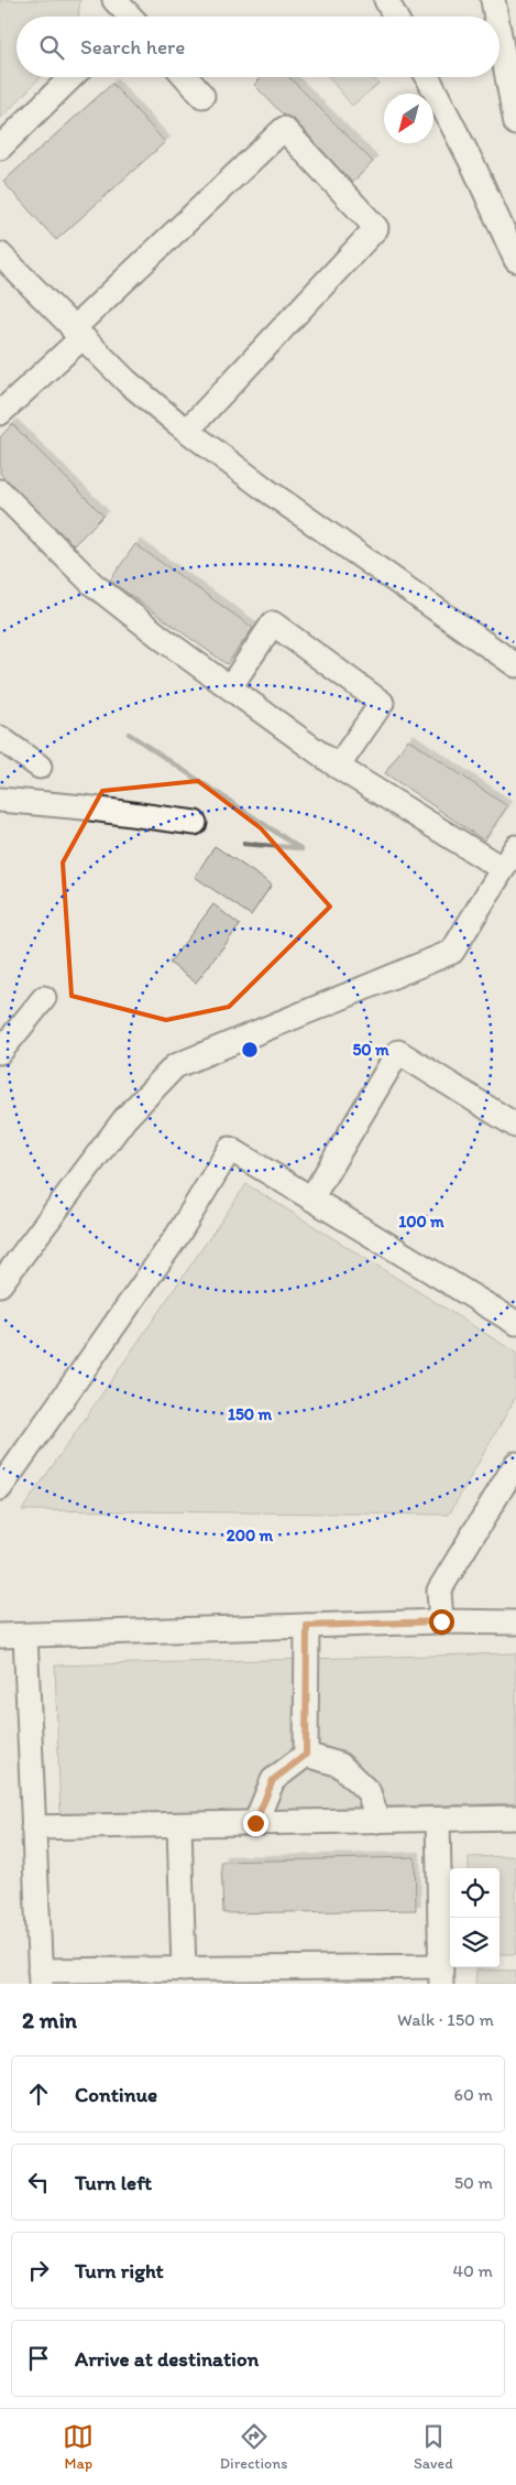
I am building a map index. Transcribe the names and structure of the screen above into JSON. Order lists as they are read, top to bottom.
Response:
{
  "north": "bottom left",
  "page": {
    "search": "Search here",
    "heading": ["2 min", "Walk · 150 m"],
    "list": [
      ["Continue", "60 m"],
      ["Turn left", "50 m"],
      ["Turn right", "40 m"],
      "Arrive at destination"
    ],
    "nav": ["Map", "Directions", "Saved"]
  },
  "rings": [
    "50 m",
    "100 m",
    "150 m",
    "200 m"
  ]
}
